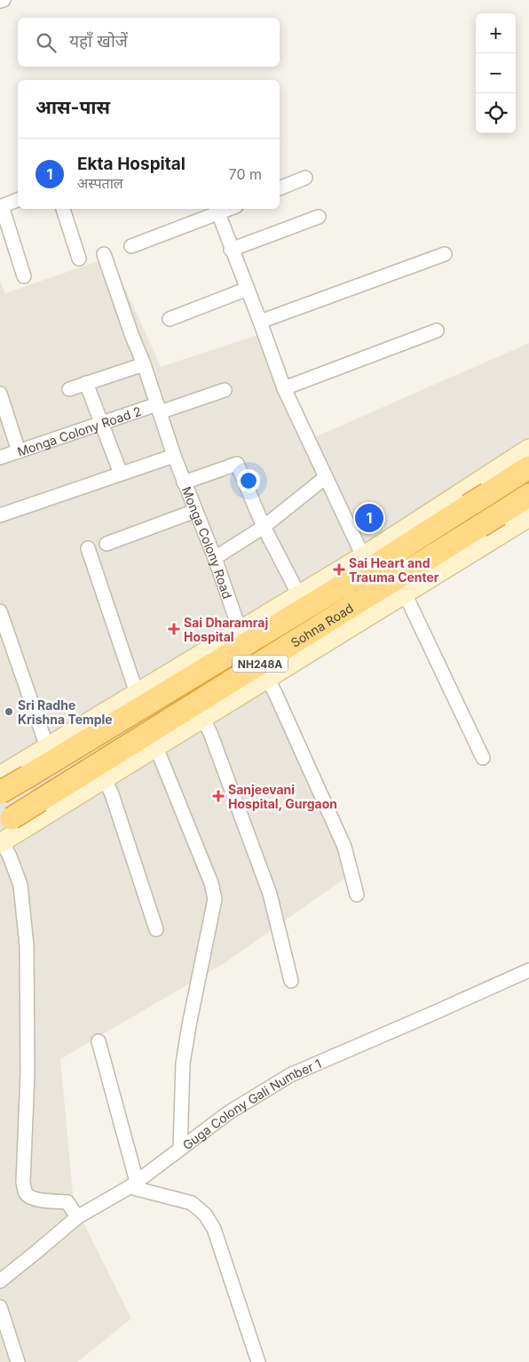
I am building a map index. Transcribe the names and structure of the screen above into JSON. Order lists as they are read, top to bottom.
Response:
{
  "streets": {
    "highway": ["Sohna Road", "NH248A"],
    "street": ["Monga Colony Road 2", "Monga Colony Road", "Guga Colony Gali Number 1"]
  },
  "crossings": [
    ["Monga Colony Road 2", "Monga Colony Road"]
  ],
  "places": {
    "health": ["Sai Heart and Trauma Center", "Sai Dharamraj Hospital", "Sanjeevani Hospital, Gurgaon"],
    "other": ["Sri Radhe Krishna Temple"]
  },
  "page": {
    "map_buttons": ["+", "−"],
    "search": "यहाँ खोजें",
    "heading": "आस-पास",
    "list": [
      {
        "mark": "1",
        "name": "Ekta Hospital",
        "note": "अस्पताल",
        "value": "70 m"
      }
    ],
    "pins": "1"
  }
}
